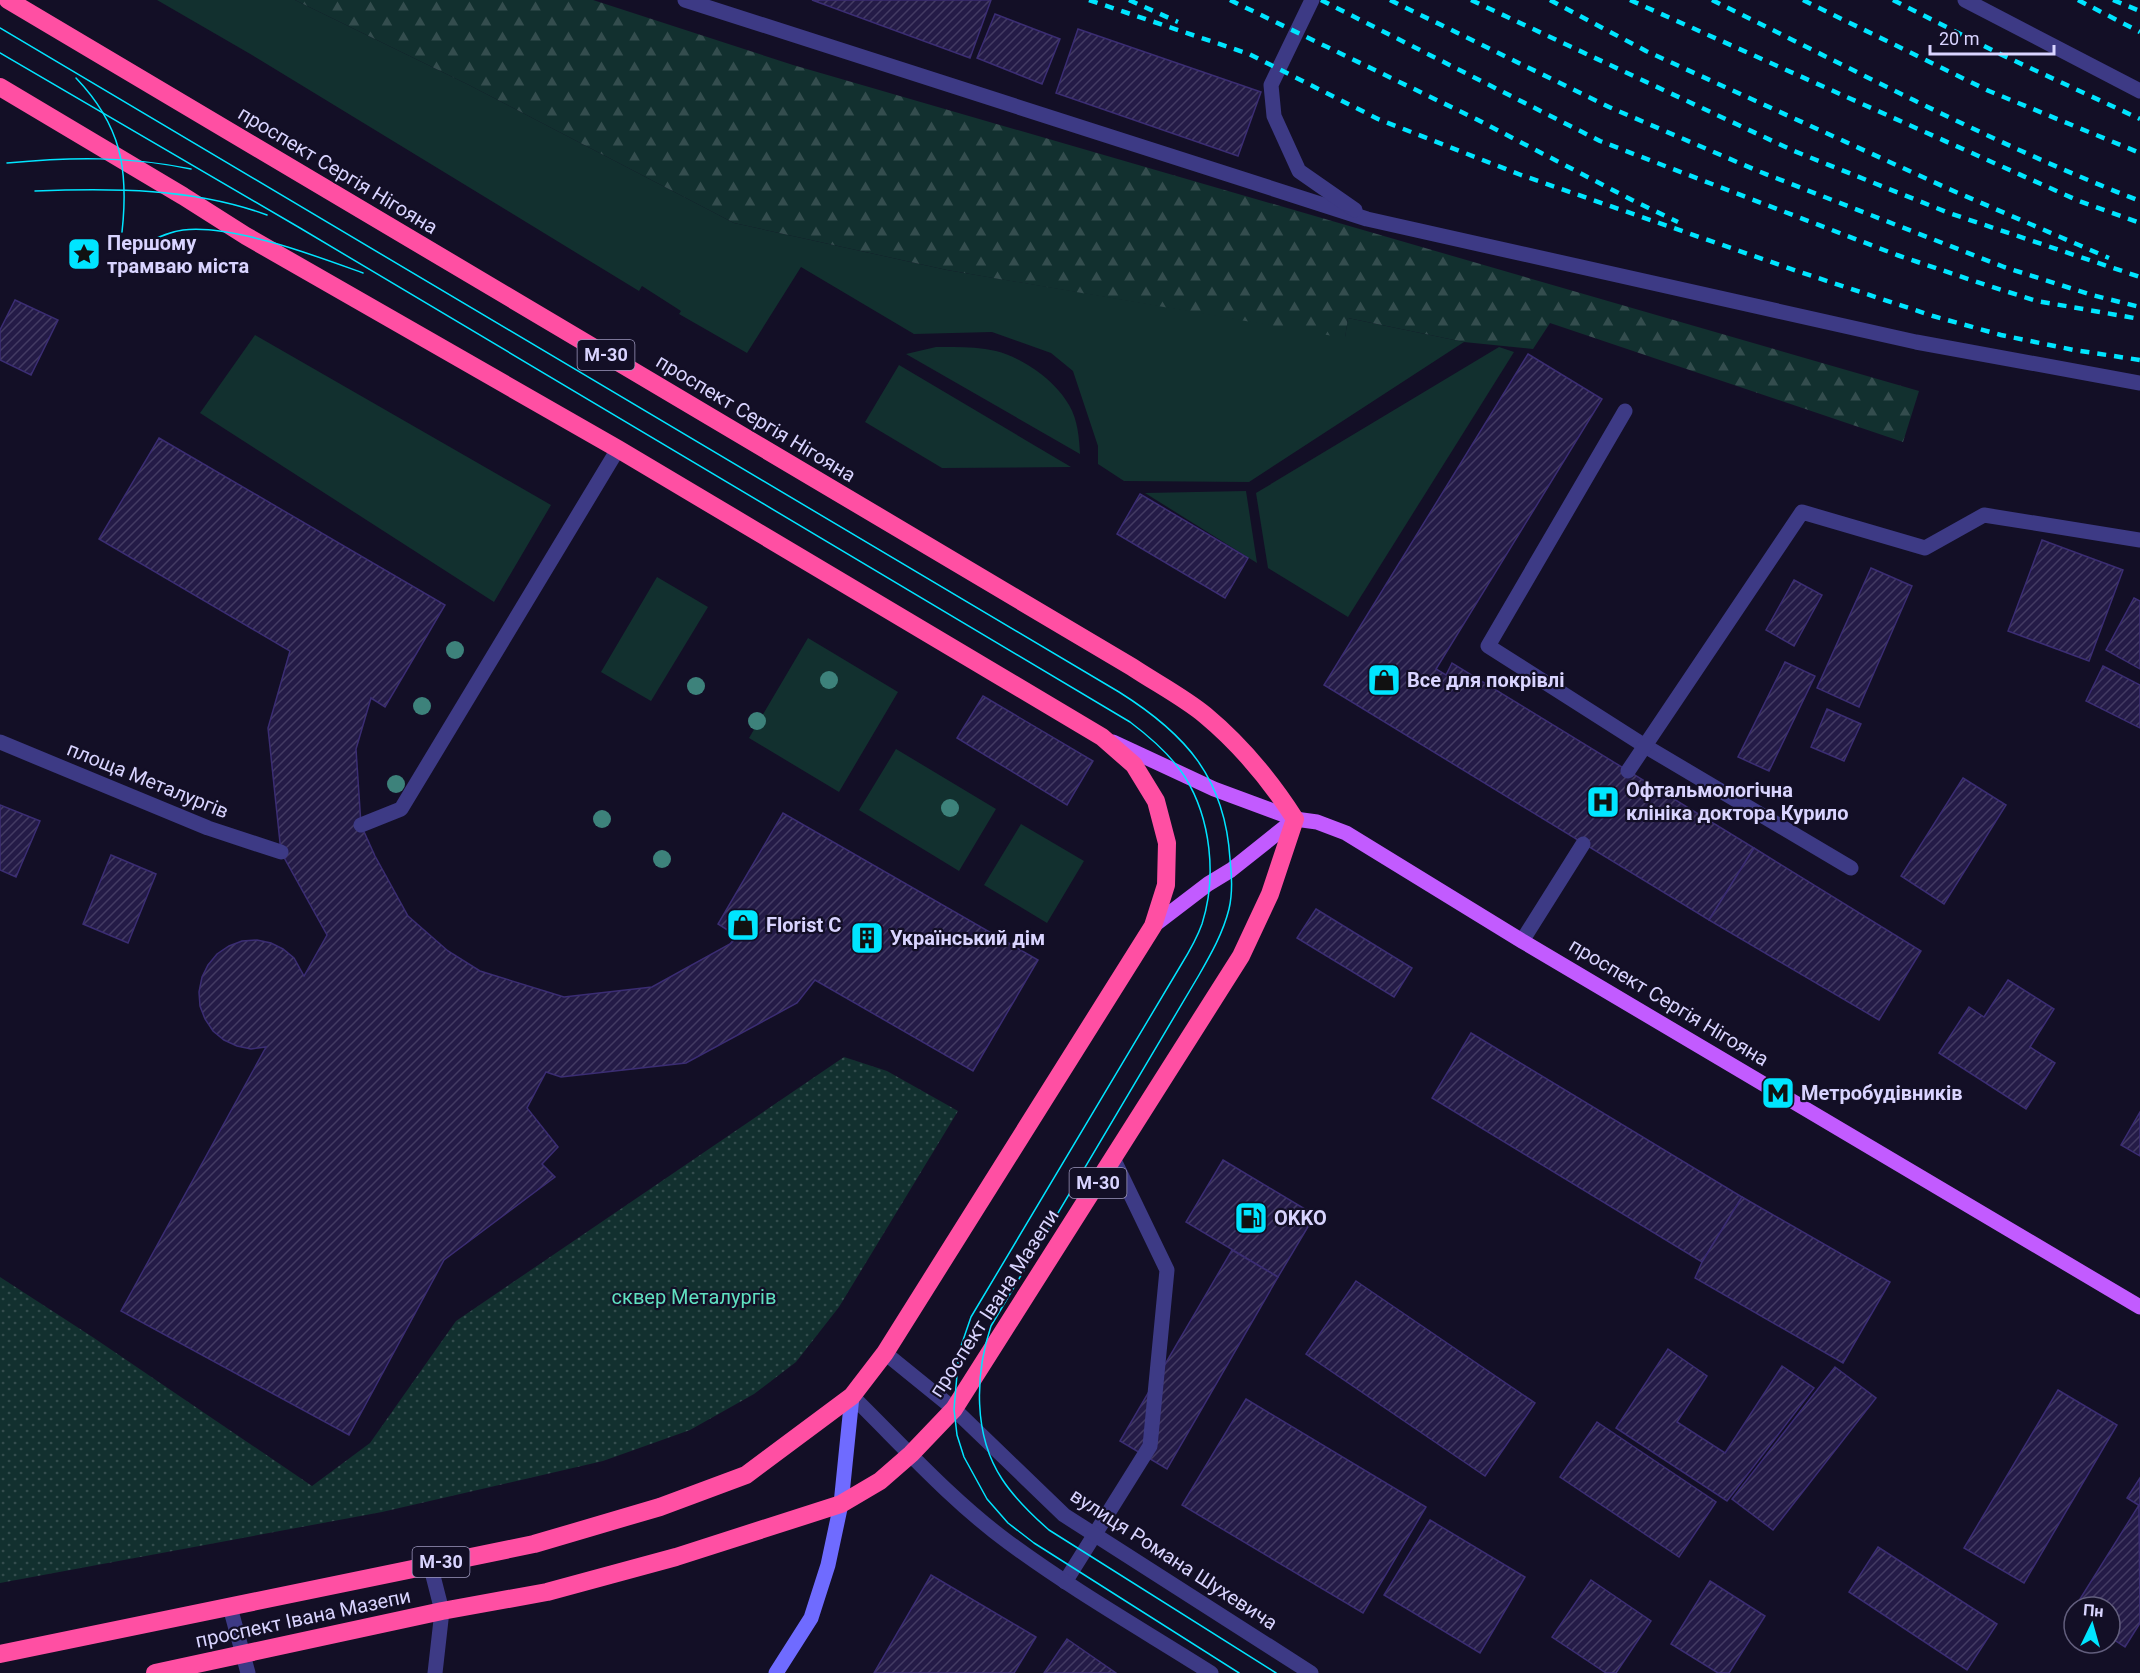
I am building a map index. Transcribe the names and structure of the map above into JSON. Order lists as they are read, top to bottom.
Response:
{
  "streets": {
    "highway": ["проспект Сергія Нігояна", "М-30", "проспект Івана Мазепи"],
    "street": ["площа Металургів", "вулиця Романа Шухевича"]
  },
  "crossings": [
    ["проспект Сергія Нігояна", "проспект Івана Мазепи"],
    ["проспект Івана Мазепи", "вулиця Романа Шухевича"]
  ],
  "parks": ["сквер Металургів"],
  "places": {
    "place": ["Першому трамваю міста"],
    "shop": ["Все для покрівлі", "Florist C"],
    "hospital": ["Офтальмологічна клініка доктора Курило"],
    "building": ["Український дім"],
    "metro station": ["Метробудівників"],
    "fuel station": ["OKKO"]
  },
  "scale_bar": "20 m",
  "north": "top"
}
